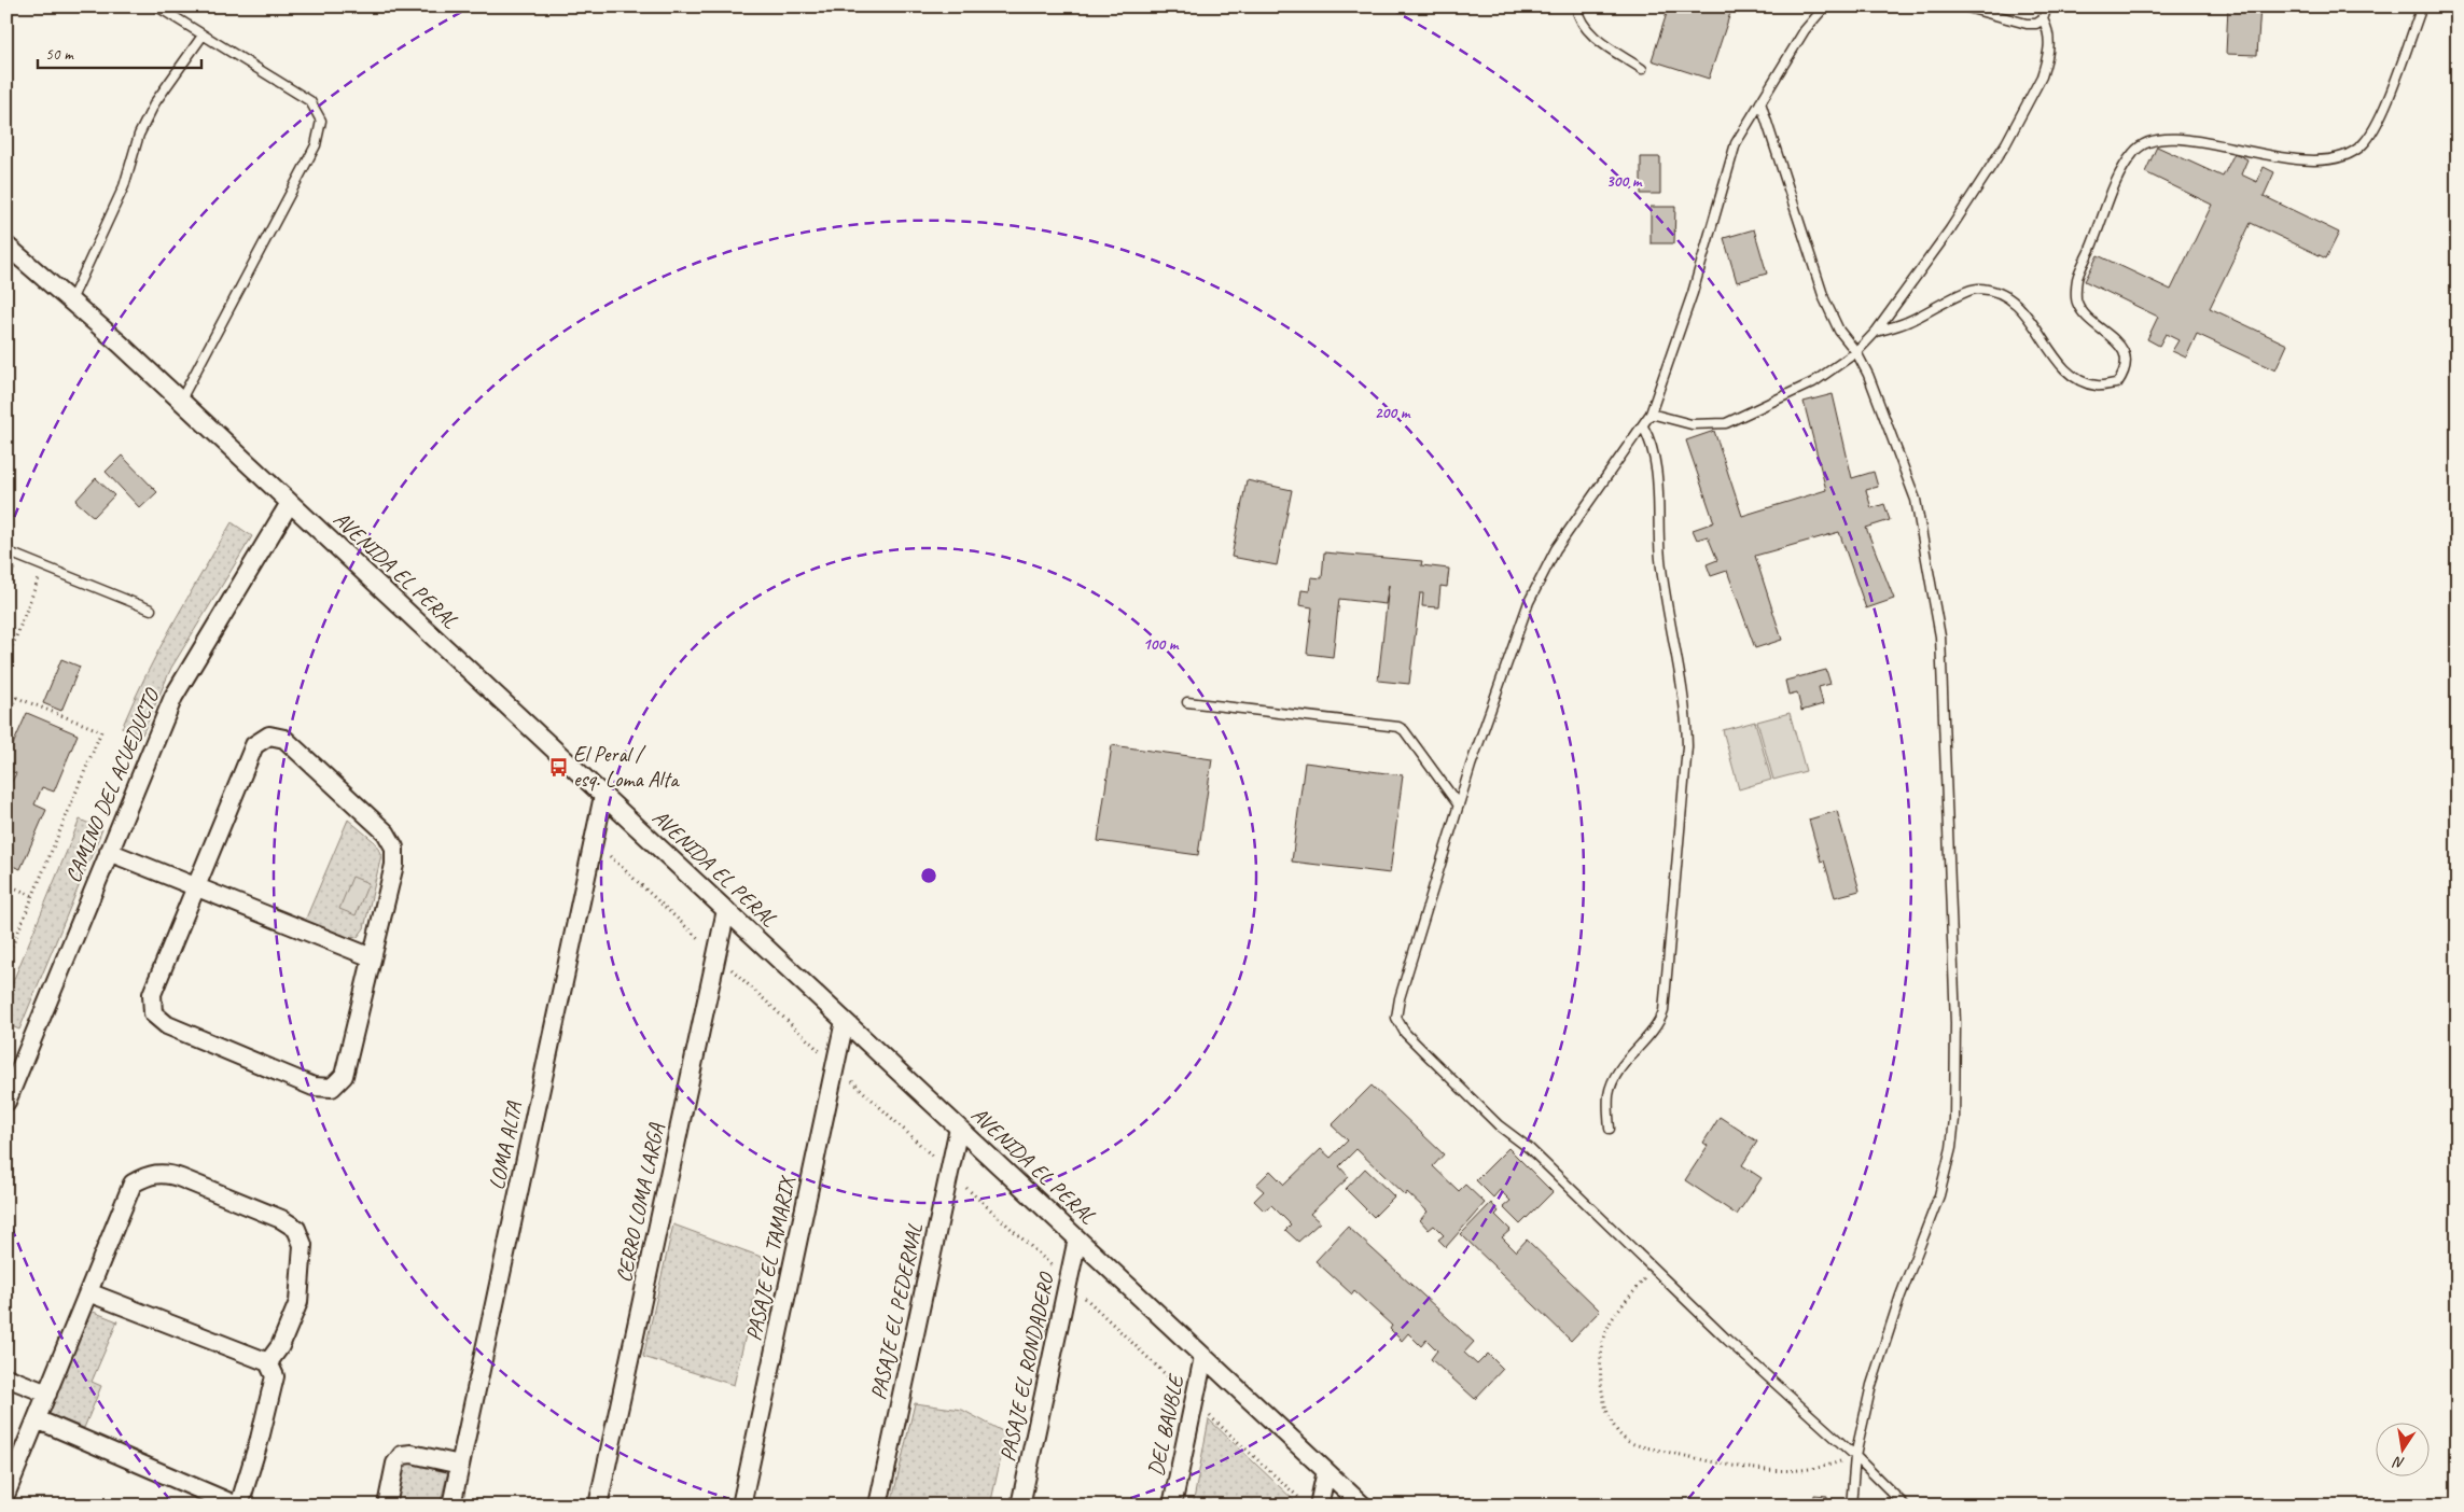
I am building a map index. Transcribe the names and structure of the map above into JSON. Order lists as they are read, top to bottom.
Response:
{
  "streets": {
    "street": [
      "AVENIDA EL PERAL",
      "CAMINO DEL ACUEDUCTO",
      "LOMA ALTA",
      "CERRO LOMA LARGA",
      "PASAJE EL TAMARIX",
      "PASAJE EL PEDERNAL",
      "PASAJE EL RONDADERO",
      "DEL BAUBLE"
    ]
  },
  "crossings": [
    ["AVENIDA EL PERAL", "CAMINO DEL ACUEDUCTO"],
    ["AVENIDA EL PERAL", "LOMA ALTA"],
    ["AVENIDA EL PERAL", "CERRO LOMA LARGA"],
    ["AVENIDA EL PERAL", "PASAJE EL TAMARIX"],
    ["AVENIDA EL PERAL", "PASAJE EL PEDERNAL"],
    ["AVENIDA EL PERAL", "PASAJE EL RONDADERO"],
    ["AVENIDA EL PERAL", "DEL BAUBLE"]
  ],
  "places": {
    "bus stop": ["El Peral / esq. Loma Alta"]
  },
  "scale_bar": "50 m",
  "north": "bottom",
  "rings": ["300 m", "200 m", "100 m"]
}
